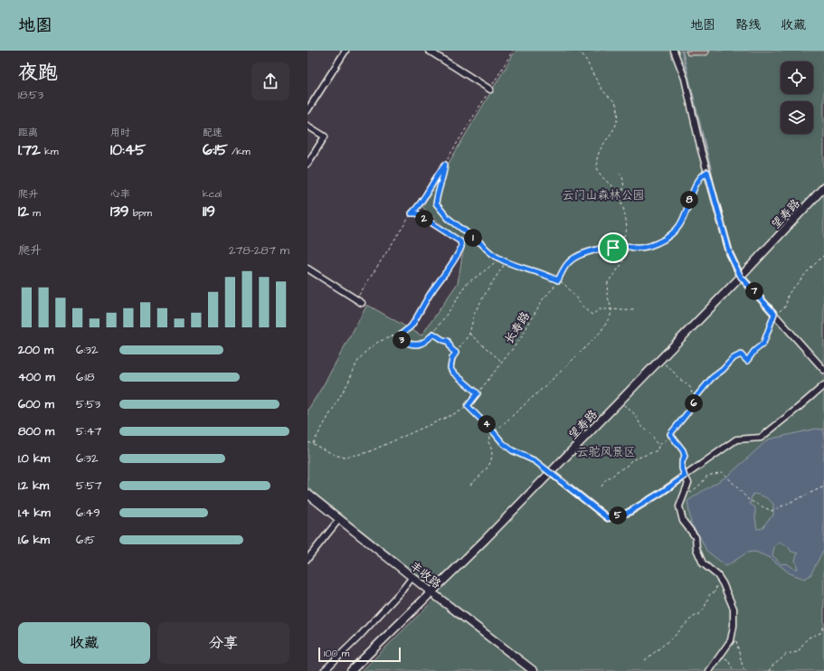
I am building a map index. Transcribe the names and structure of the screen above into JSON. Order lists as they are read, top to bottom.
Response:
{
  "streets": {
    "street": ["望寿路", "丰收路"],
    "path": ["长寿路"]
  },
  "crossings": [
    ["望寿路", "丰收路"]
  ],
  "parks": ["云门山森林公园", "云驼风景区"],
  "scale_bar": "100 m",
  "page": {
    "header": "地图",
    "nav": ["地图", "路线", "收藏"],
    "heading": ["夜跑", "18:53"],
    "stats": [
      ["距离", "1.72 km"],
      ["用时", "10:45"],
      ["配速", "6:15 /km"],
      ["爬升", "12 m"],
      ["心率", "139 bpm"],
      ["kcal", "119"]
    ],
    "pins": [
      "8",
      "2",
      "1",
      "7",
      "3",
      "6",
      "4",
      "5"
    ],
    "chart": ["爬升", "278–287 m"],
    "list": [
      {
        "name": "200 m",
        "note": "6:32"
      },
      {
        "name": "400 m",
        "note": "6:18"
      },
      {
        "name": "600 m",
        "note": "5:53"
      },
      {
        "name": "800 m",
        "note": "5:47"
      },
      {
        "name": "1.0 km",
        "note": "6:32"
      },
      {
        "name": "1.2 km",
        "note": "5:57"
      },
      {
        "name": "1.4 km",
        "note": "6:49"
      },
      {
        "name": "1.6 km",
        "note": "6:15"
      }
    ],
    "buttons": ["收藏", "分享"],
    "scale": "100 m"
  }
}
